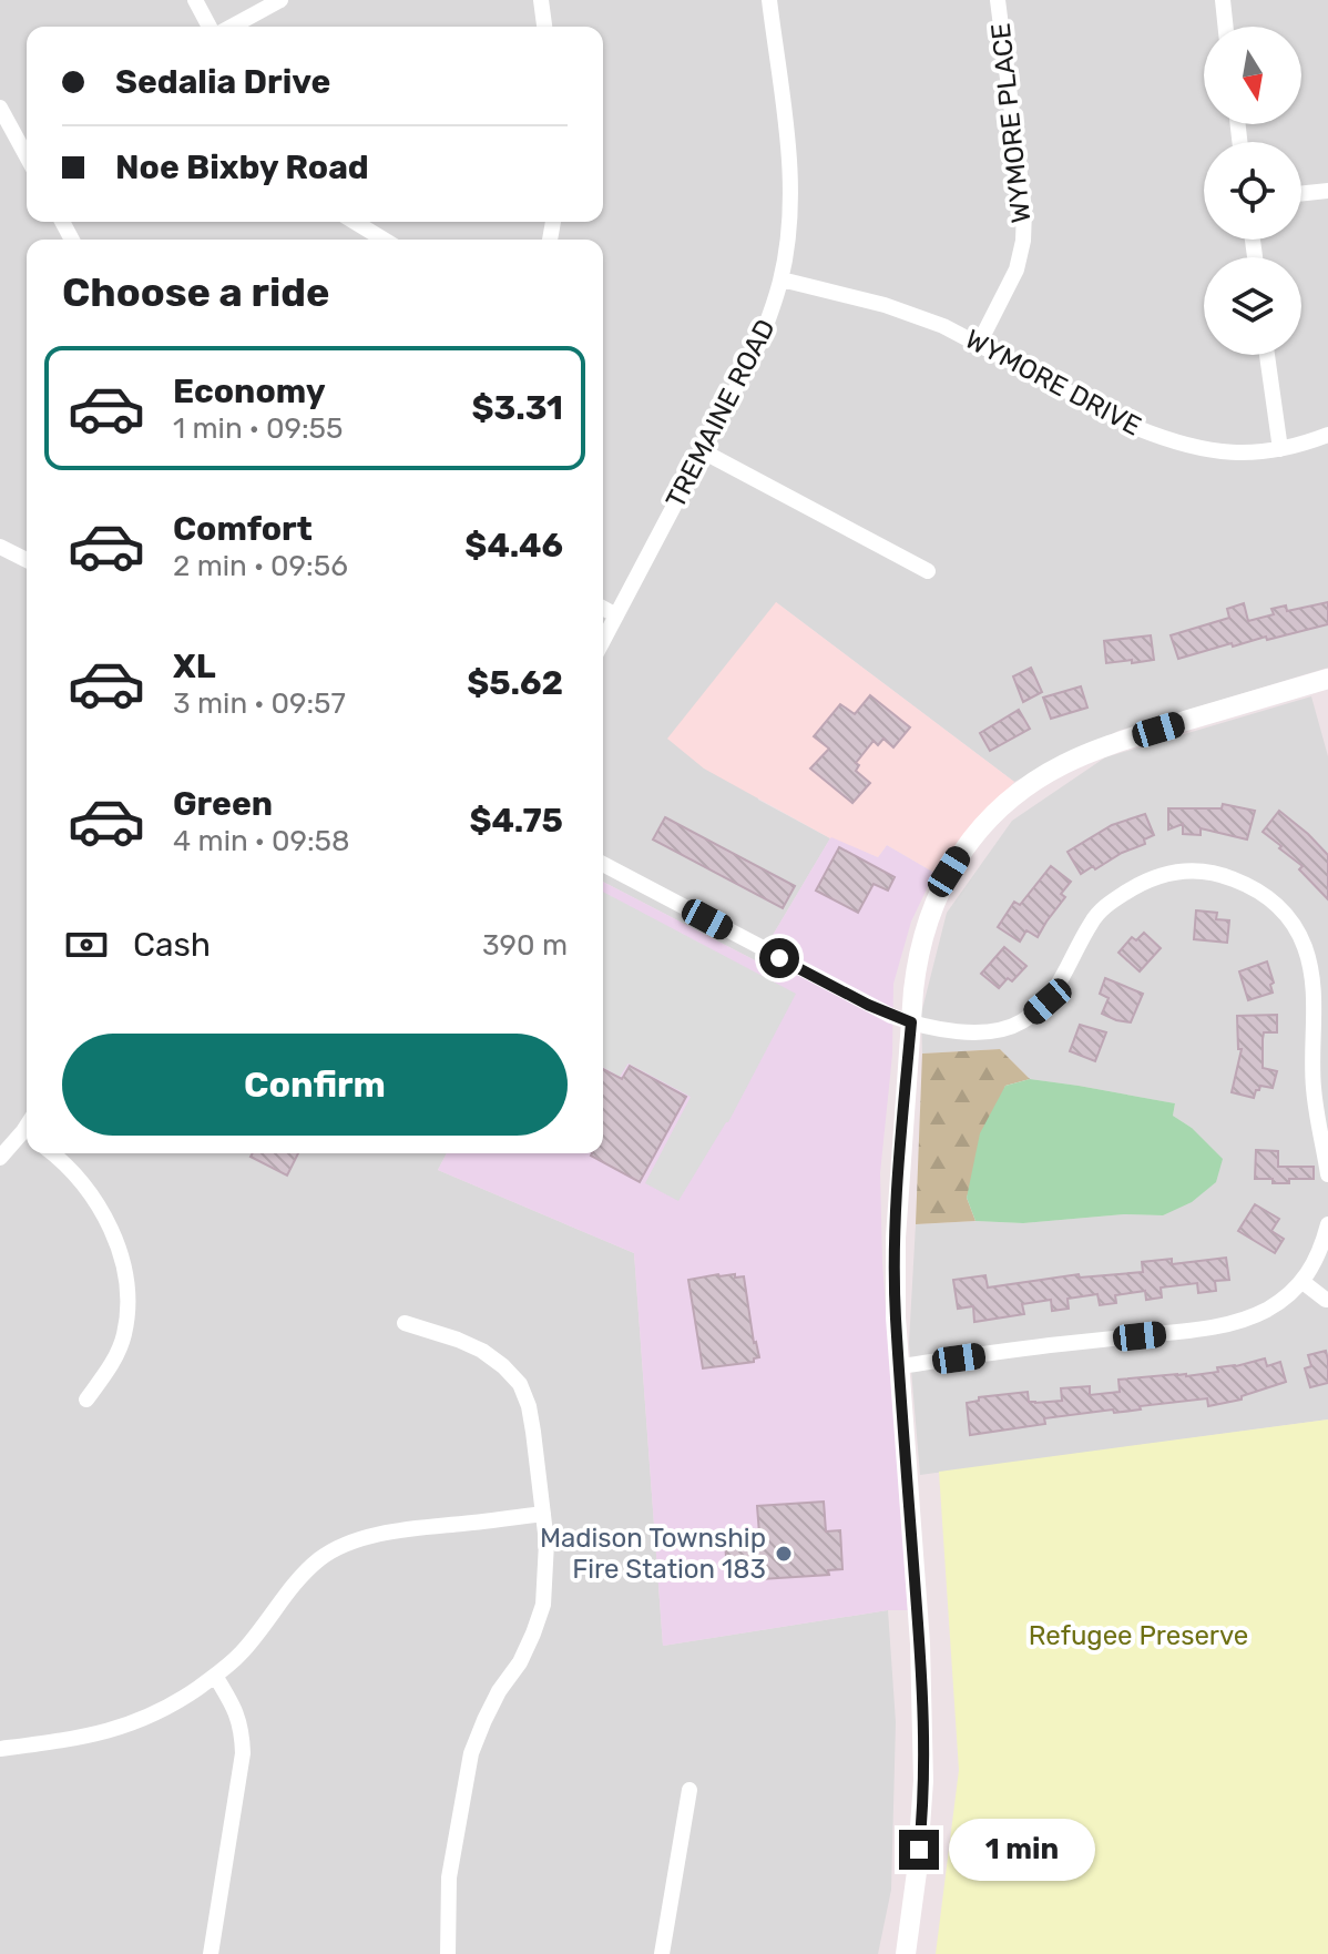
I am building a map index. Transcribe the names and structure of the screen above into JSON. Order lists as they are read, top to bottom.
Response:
{
  "streets": {
    "street": ["WYMORE PLACE", "WYMORE DRIVE", "TREMAINE ROAD"]
  },
  "crossings": [
    ["WYMORE PLACE", "WYMORE DRIVE"],
    ["WYMORE DRIVE", "TREMAINE ROAD"]
  ],
  "parks": ["Refugee Preserve"],
  "places": ["Madison Township Fire Station 183"],
  "north": "bottom",
  "page": {
    "banner": ["Sedalia Drive", "Noe Bixby Road"],
    "heading": "Choose a ride",
    "list": [
      {
        "name": "Economy",
        "note": "1 min · 09:55",
        "value": "$3.31"
      },
      {
        "name": "Comfort",
        "note": "2 min · 09:56",
        "value": "$4.46"
      },
      {
        "name": "XL",
        "note": "3 min · 09:57",
        "value": "$5.62"
      },
      {
        "name": "Green",
        "note": "4 min · 09:58",
        "value": "$4.75"
      }
    ],
    "pay": ["Cash", "390 m"],
    "buttons": "Confirm",
    "bubble": "1 min"
  }
}
